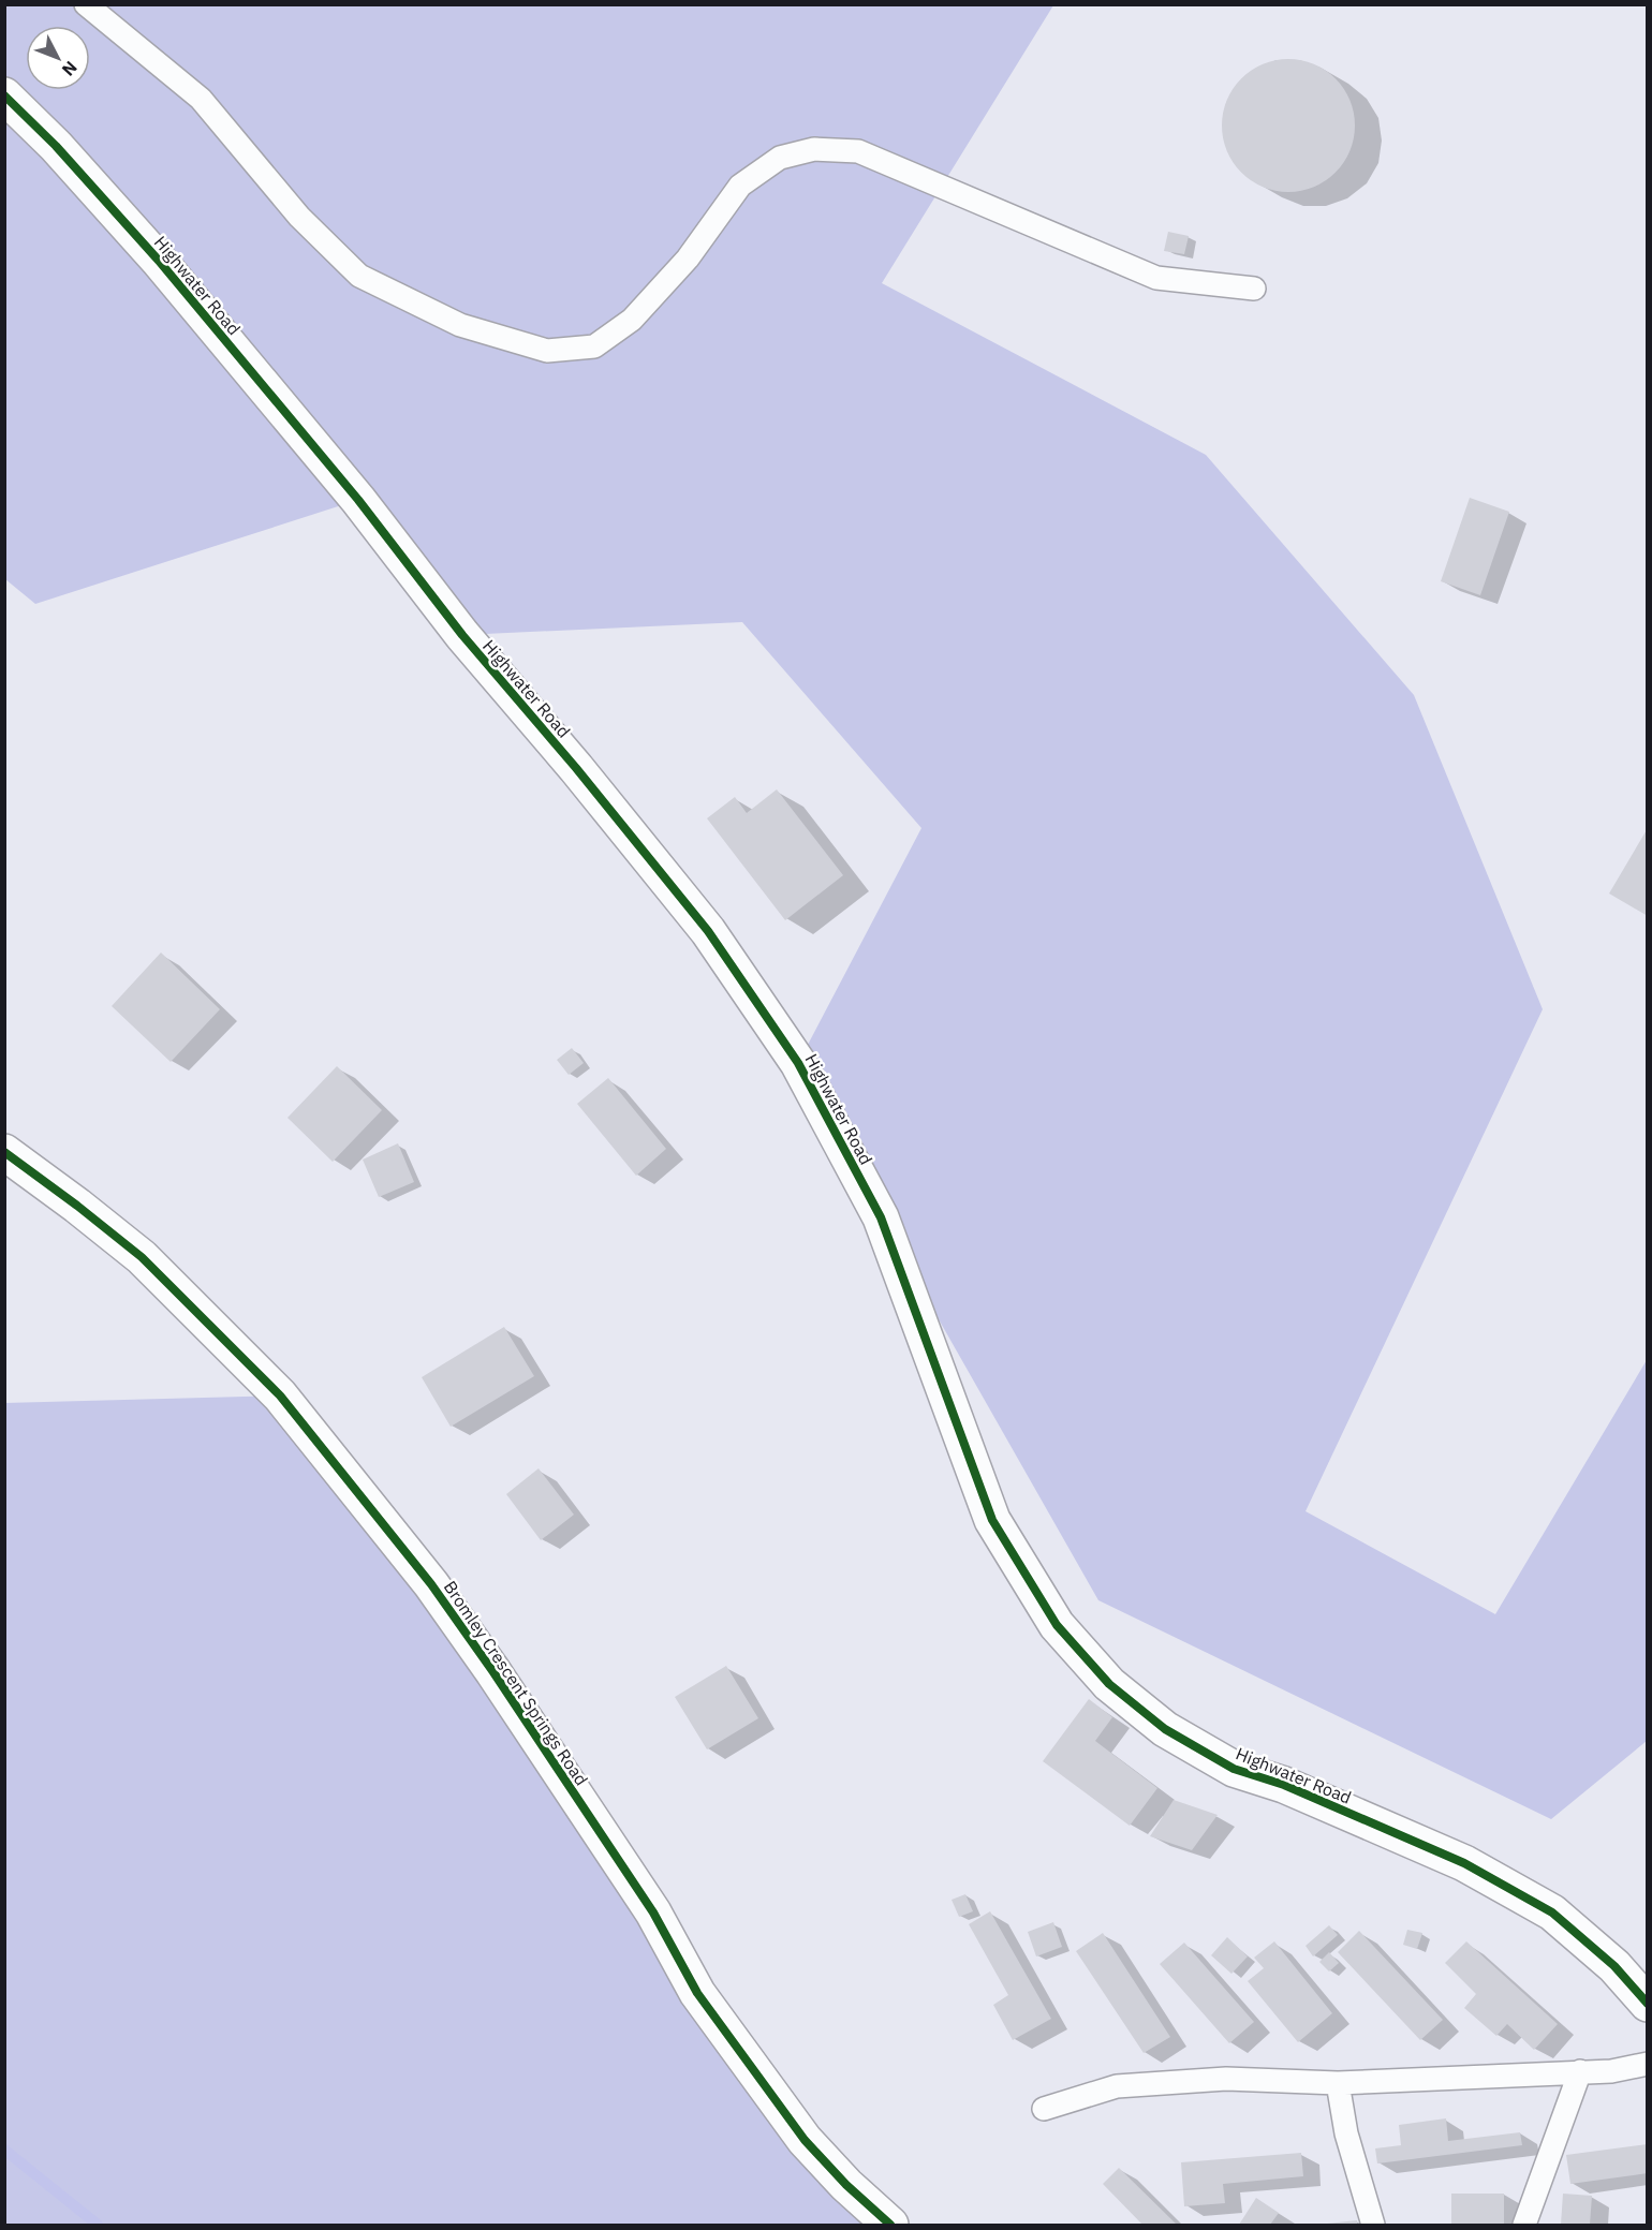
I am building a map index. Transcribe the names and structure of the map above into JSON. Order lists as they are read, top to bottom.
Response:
{
  "streets": {
    "street": ["Highwater Road", "Bromley Crescent Springs Road"]
  },
  "north": "bottom right"
}
